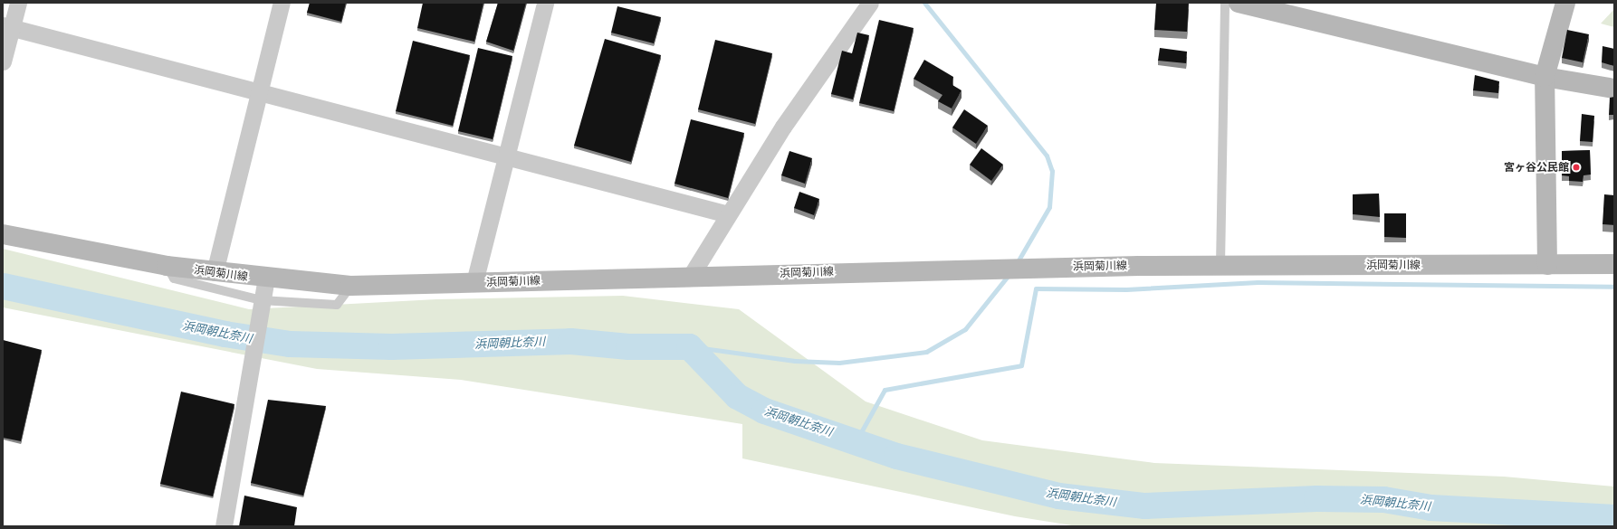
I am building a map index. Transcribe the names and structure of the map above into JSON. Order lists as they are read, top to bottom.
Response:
{
  "streets": {
    "main road": ["浜岡菊川線"]
  },
  "water": ["浜岡朝比奈川"],
  "places": ["宮ヶ谷公民館"]
}
